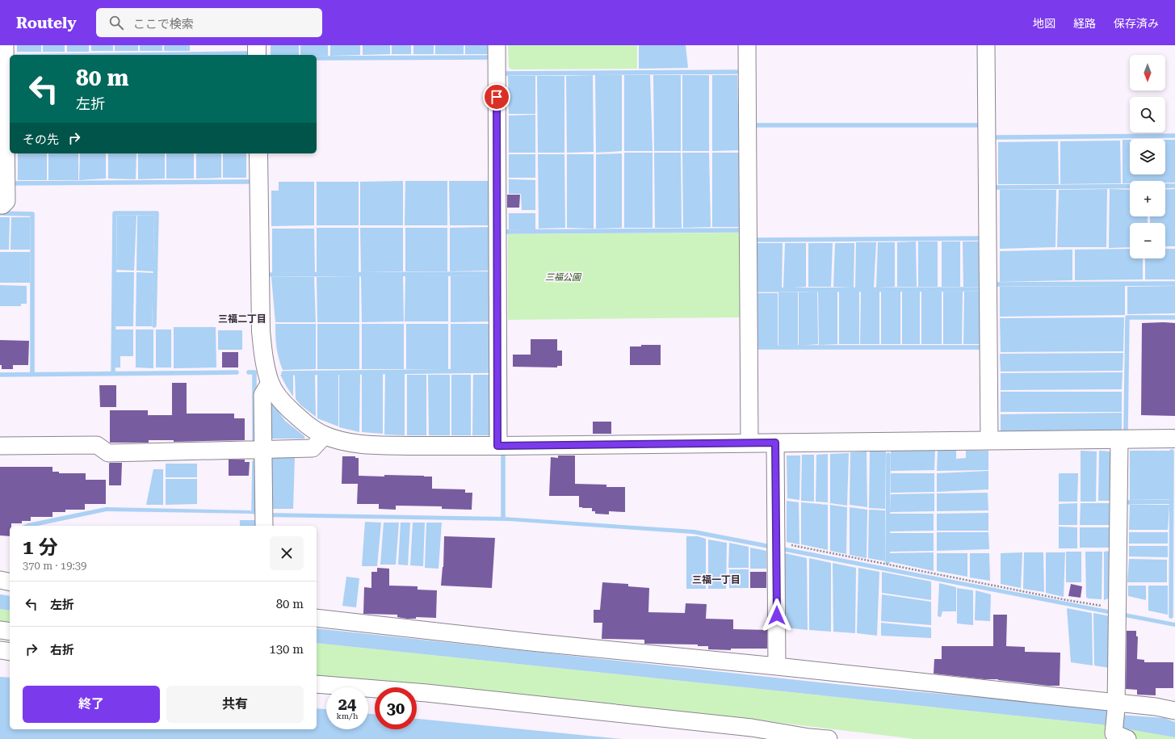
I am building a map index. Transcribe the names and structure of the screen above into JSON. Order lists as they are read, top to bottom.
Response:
{
  "districts": ["三福二丁目", "三福一丁目"],
  "parks": ["三福公園"],
  "north": "bottom",
  "page": {
    "header": "Routely",
    "search": "ここで検索",
    "nav": ["地図", "経路", "保存済み"],
    "map_buttons": ["+", "−"],
    "turn": ["80 m", "左折"],
    "then": "その先",
    "heading": ["1 分", "370 m · 19:39"],
    "list": [
      {
        "name": "左折",
        "value": "80 m"
      },
      {
        "name": "右折",
        "value": "130 m"
      }
    ],
    "buttons": ["終了", "共有"],
    "speed": "24 km/h",
    "limit": "30"
  }
}
